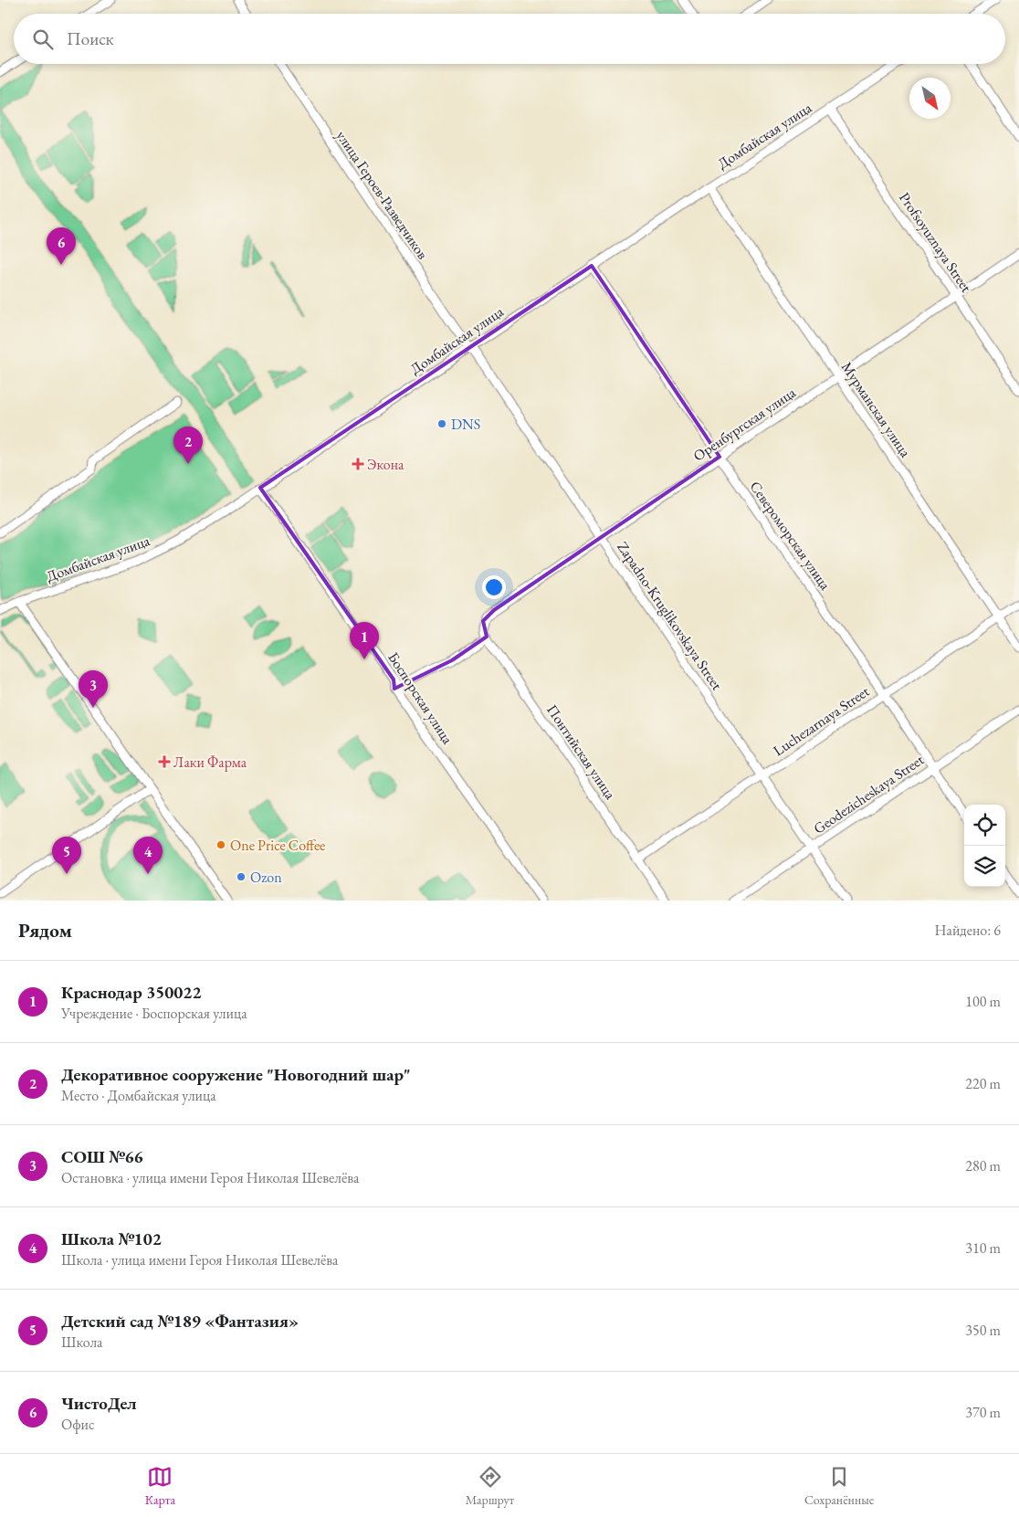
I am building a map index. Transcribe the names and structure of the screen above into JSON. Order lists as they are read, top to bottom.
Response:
{
  "streets": {
    "street": [
      "Домбайская улица",
      "улица Героев-Разведчиков",
      "Profsoyuznaya Street",
      "Мурманская улица",
      "Оренбургская улица",
      "Североморская улица",
      "Zapadno-Kruglikovskaya Street",
      "Боспорская улица",
      "Luchezarnaya Street",
      "Понтийская улица",
      "Geodezicheskaya Street"
    ]
  },
  "crossings": [
    ["Домбайская улица", "улица Героев-Разведчиков"],
    ["Домбайская улица", "Profsoyuznaya Street"],
    ["Домбайская улица", "Мурманская улица"],
    ["Домбайская улица", "Североморская улица"],
    ["Домбайская улица", "Zapadno-Kruglikovskaya Street"],
    ["Домбайская улица", "Боспорская улица"],
    ["улица Героев-Разведчиков", "Zapadno-Kruglikovskaya Street"],
    ["Profsoyuznaya Street", "Оренбургская улица"],
    ["Мурманская улица", "Оренбургская улица"],
    ["Мурманская улица", "Luchezarnaya Street"],
    ["Оренбургская улица", "Североморская улица"],
    ["Оренбургская улица", "Zapadno-Kruglikovskaya Street"],
    ["Оренбургская улица", "Понтийская улица"],
    ["Североморская улица", "Luchezarnaya Street"],
    ["Североморская улица", "Geodezicheskaya Street"],
    ["Zapadno-Kruglikovskaya Street", "Luchezarnaya Street"],
    ["Zapadno-Kruglikovskaya Street", "Geodezicheskaya Street"],
    ["Luchezarnaya Street", "Понтийская улица"]
  ],
  "places": {
    "other": ["DNS", "One Price Coffee", "Ozon"],
    "health": ["Экона", "Лаки Фарма"]
  },
  "north": "bottom right",
  "page": {
    "search": "Поиск",
    "pins": [
      "6",
      "2",
      "1",
      "3",
      "4",
      "5"
    ],
    "heading": ["Рядом", "Найдено: 6"],
    "list": [
      {
        "mark": "1",
        "name": "Краснодар 350022",
        "note": "Учреждение · Боспорская улица",
        "value": "100 m"
      },
      {
        "mark": "2",
        "name": "Декоративное сооружение \"Новогодний шар\"",
        "note": "Место · Домбайская улица",
        "value": "220 m"
      },
      {
        "mark": "3",
        "name": "СОШ №66",
        "note": "Остановка · улица имени Героя Николая Шевелёва",
        "value": "280 m"
      },
      {
        "mark": "4",
        "name": "Школа №102",
        "note": "Школа · улица имени Героя Николая Шевелёва",
        "value": "310 m"
      },
      {
        "mark": "5",
        "name": "Детский сад №189 «Фантазия»",
        "note": "Школа",
        "value": "350 m"
      },
      {
        "mark": "6",
        "name": "ЧистоДел",
        "note": "Офис",
        "value": "370 m"
      }
    ],
    "nav": ["Карта", "Маршрут", "Сохранённые"]
  }
}
